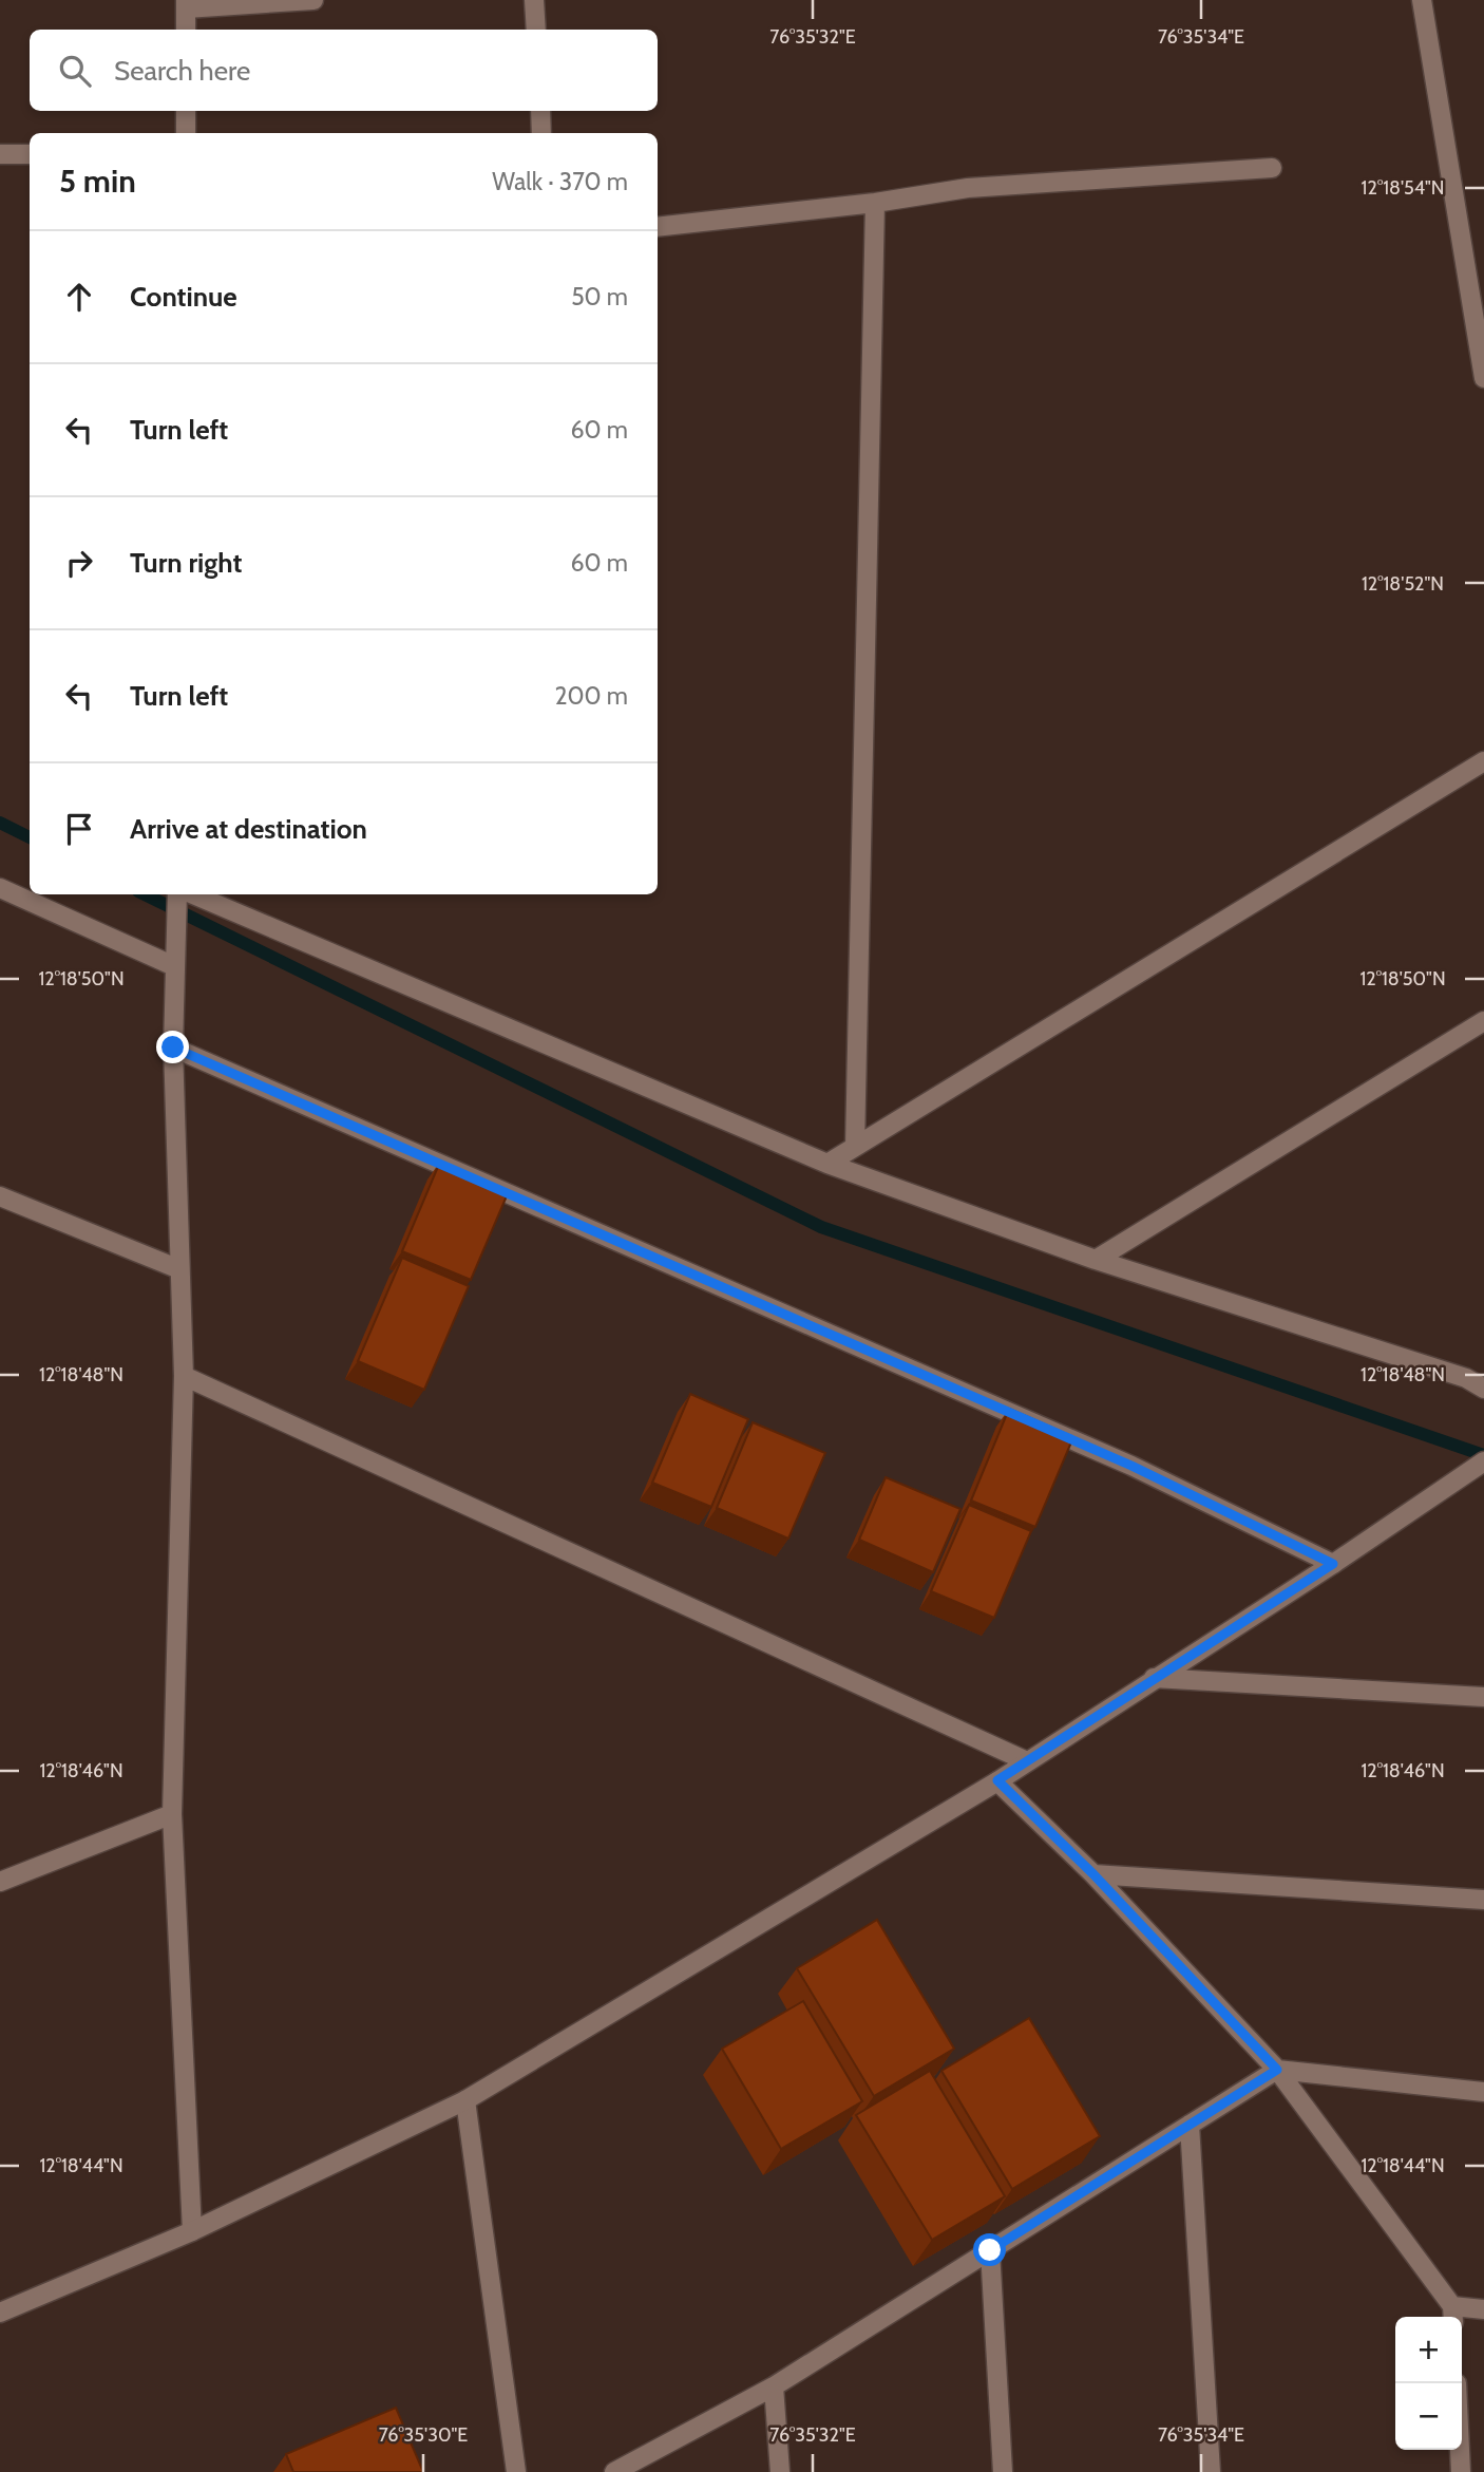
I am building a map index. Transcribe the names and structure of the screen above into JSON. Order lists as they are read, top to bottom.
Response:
{
  "page": {
    "search": "Search here",
    "heading": ["5 min", "Walk · 370 m"],
    "list": [
      ["Continue", "50 m"],
      ["Turn left", "60 m"],
      ["Turn right", "60 m"],
      ["Turn left", "200 m"],
      "Arrive at destination"
    ],
    "map_buttons": ["+", "−"]
  },
  "coordinates": [
    "76°35'32\"E",
    "76°35'34\"E",
    "12°18'54\"N",
    "12°18'52\"N",
    "12°18'50\"N",
    "12°18'48\"N",
    "12°18'46\"N",
    "12°18'44\"N",
    "76°35'30\"E"
  ]
}
